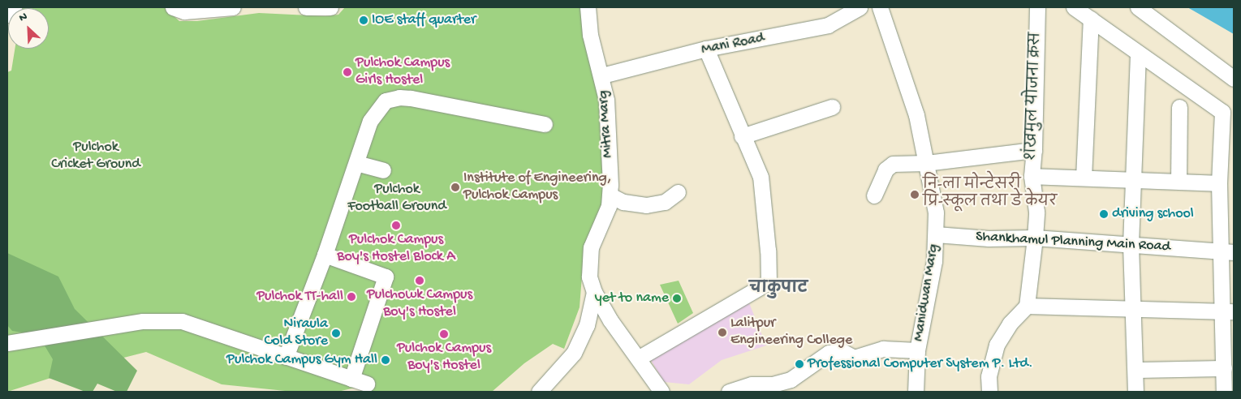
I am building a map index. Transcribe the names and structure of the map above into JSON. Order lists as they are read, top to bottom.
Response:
{
  "streets": {
    "street": [
      "Mani Road",
      "शंखमुल योजना क्रस",
      "Mitra Marg",
      "Shankhamul Planning Main Road",
      "Manidwan Marg"
    ]
  },
  "crossings": [
    ["Mani Road", "Mitra Marg"],
    ["शंखमुल योजना क्रस", "Shankhamul Planning Main Road"],
    ["Shankhamul Planning Main Road", "Manidwan Marg"]
  ],
  "districts": ["चाकुपाट"],
  "parks": ["Pulchok Cricket Ground", "Pulchok Football Ground"],
  "places": [
    "IOE staff quarter",
    "Pulchok Campus Girls Hostel",
    "Institute of Engineering, Pulchok Campus",
    "नि-ला मोन्टेसरी प्रि-स्कूल तथा डे केयर",
    "driving school",
    "Pulchok Campus Boy's Hostel Block A",
    "Pulchowk Campus Boy's Hostel",
    "Pulchok TT-hall",
    "yet to name",
    "Lalitpur Engineering College",
    "Niraula Cold Store",
    "Pulchok Campus Boy's Hostel",
    "Pulchok Campus Gym Hall",
    "Professional Computer System P. Ltd."
  ],
  "north": "top left"
}
